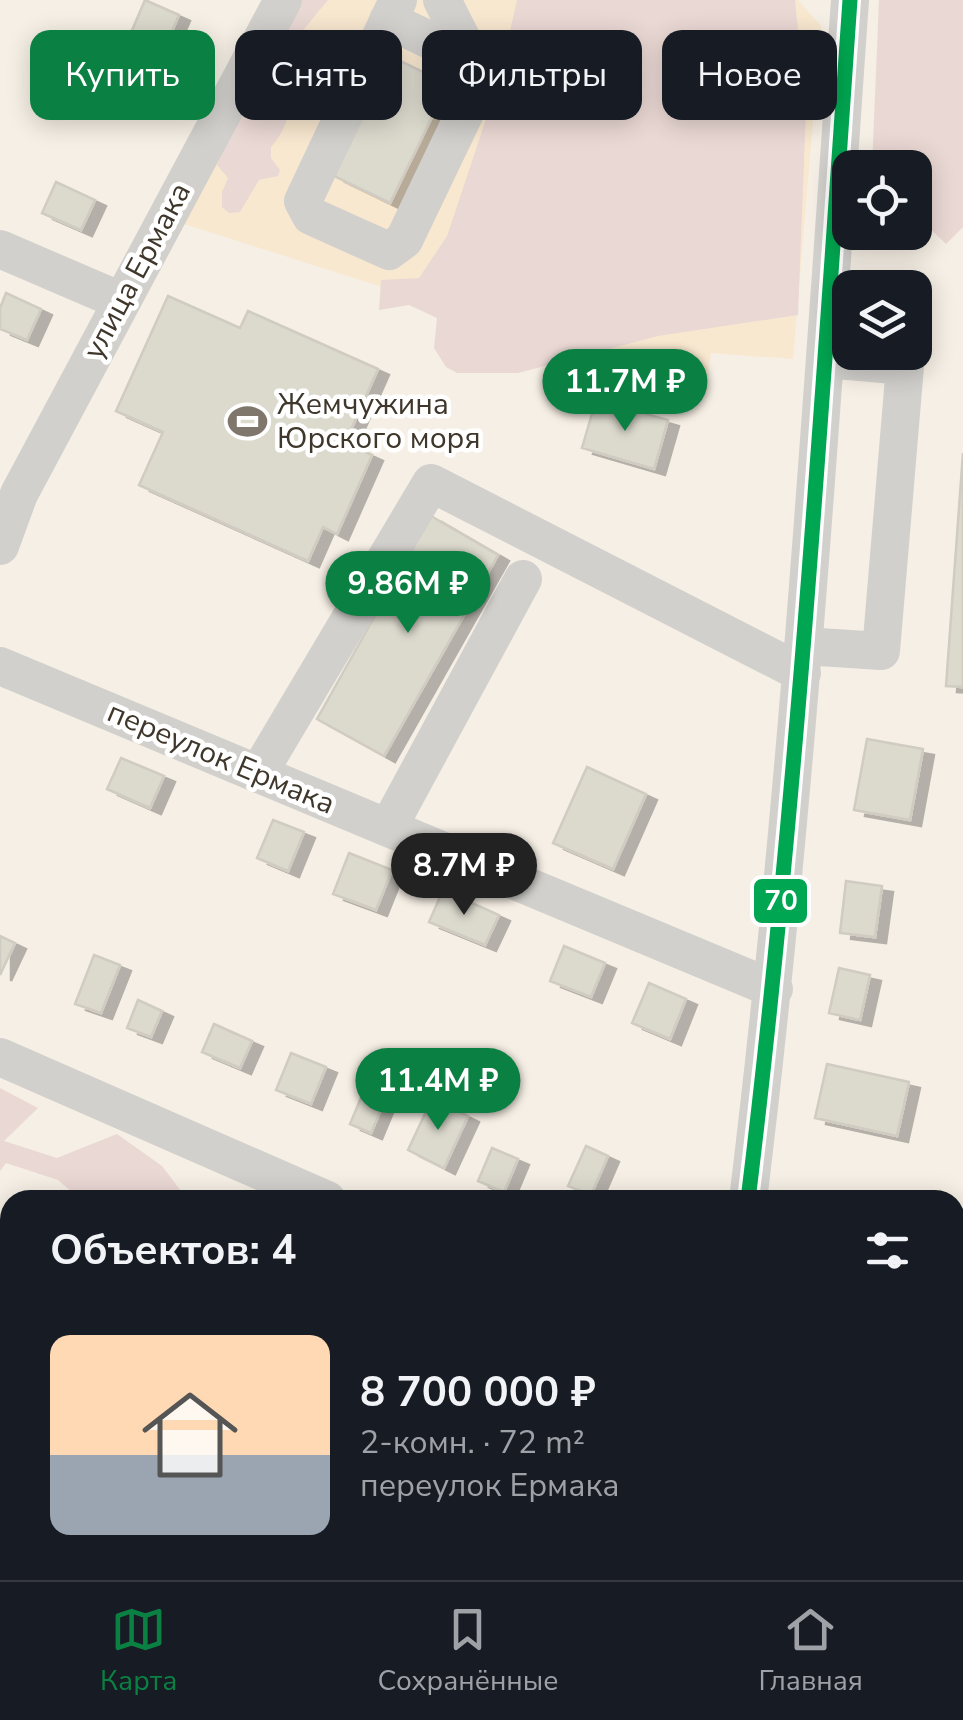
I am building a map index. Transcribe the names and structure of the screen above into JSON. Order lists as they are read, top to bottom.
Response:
{
  "streets": {
    "street": ["улица Ермака", "переулок Ермака"]
  },
  "places": {
    "sports": ["Жемчужина Юрского моря"]
  },
  "lines": ["transit line 70"],
  "page": {
    "chip": [
      "Купить",
      "Снять",
      "Фильтры",
      "Новое"
    ],
    "price": [
      "11.7M ₽",
      "9.86M ₽",
      "8.7M ₽",
      "11.4M ₽"
    ],
    "heading": "Объектов: 4",
    "list": [
      {
        "name": "8 700 000 ₽",
        "note": "2-комн. · 72 m² · переулок Ермака"
      }
    ],
    "tabs": ["Карта", "Сохранённые", "Главная"]
  }
}
